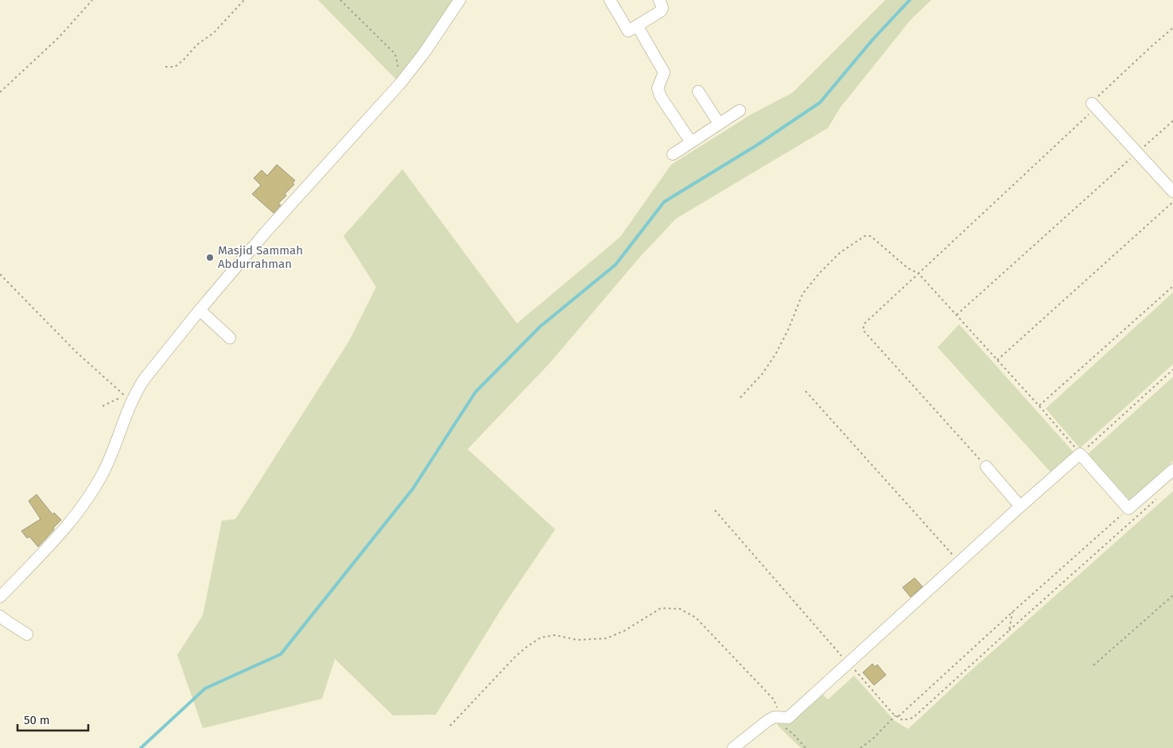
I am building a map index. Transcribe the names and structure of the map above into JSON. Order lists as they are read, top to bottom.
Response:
{
  "places": ["Masjid Sammah Abdurrahman"],
  "scale_bar": "50 m"
}
